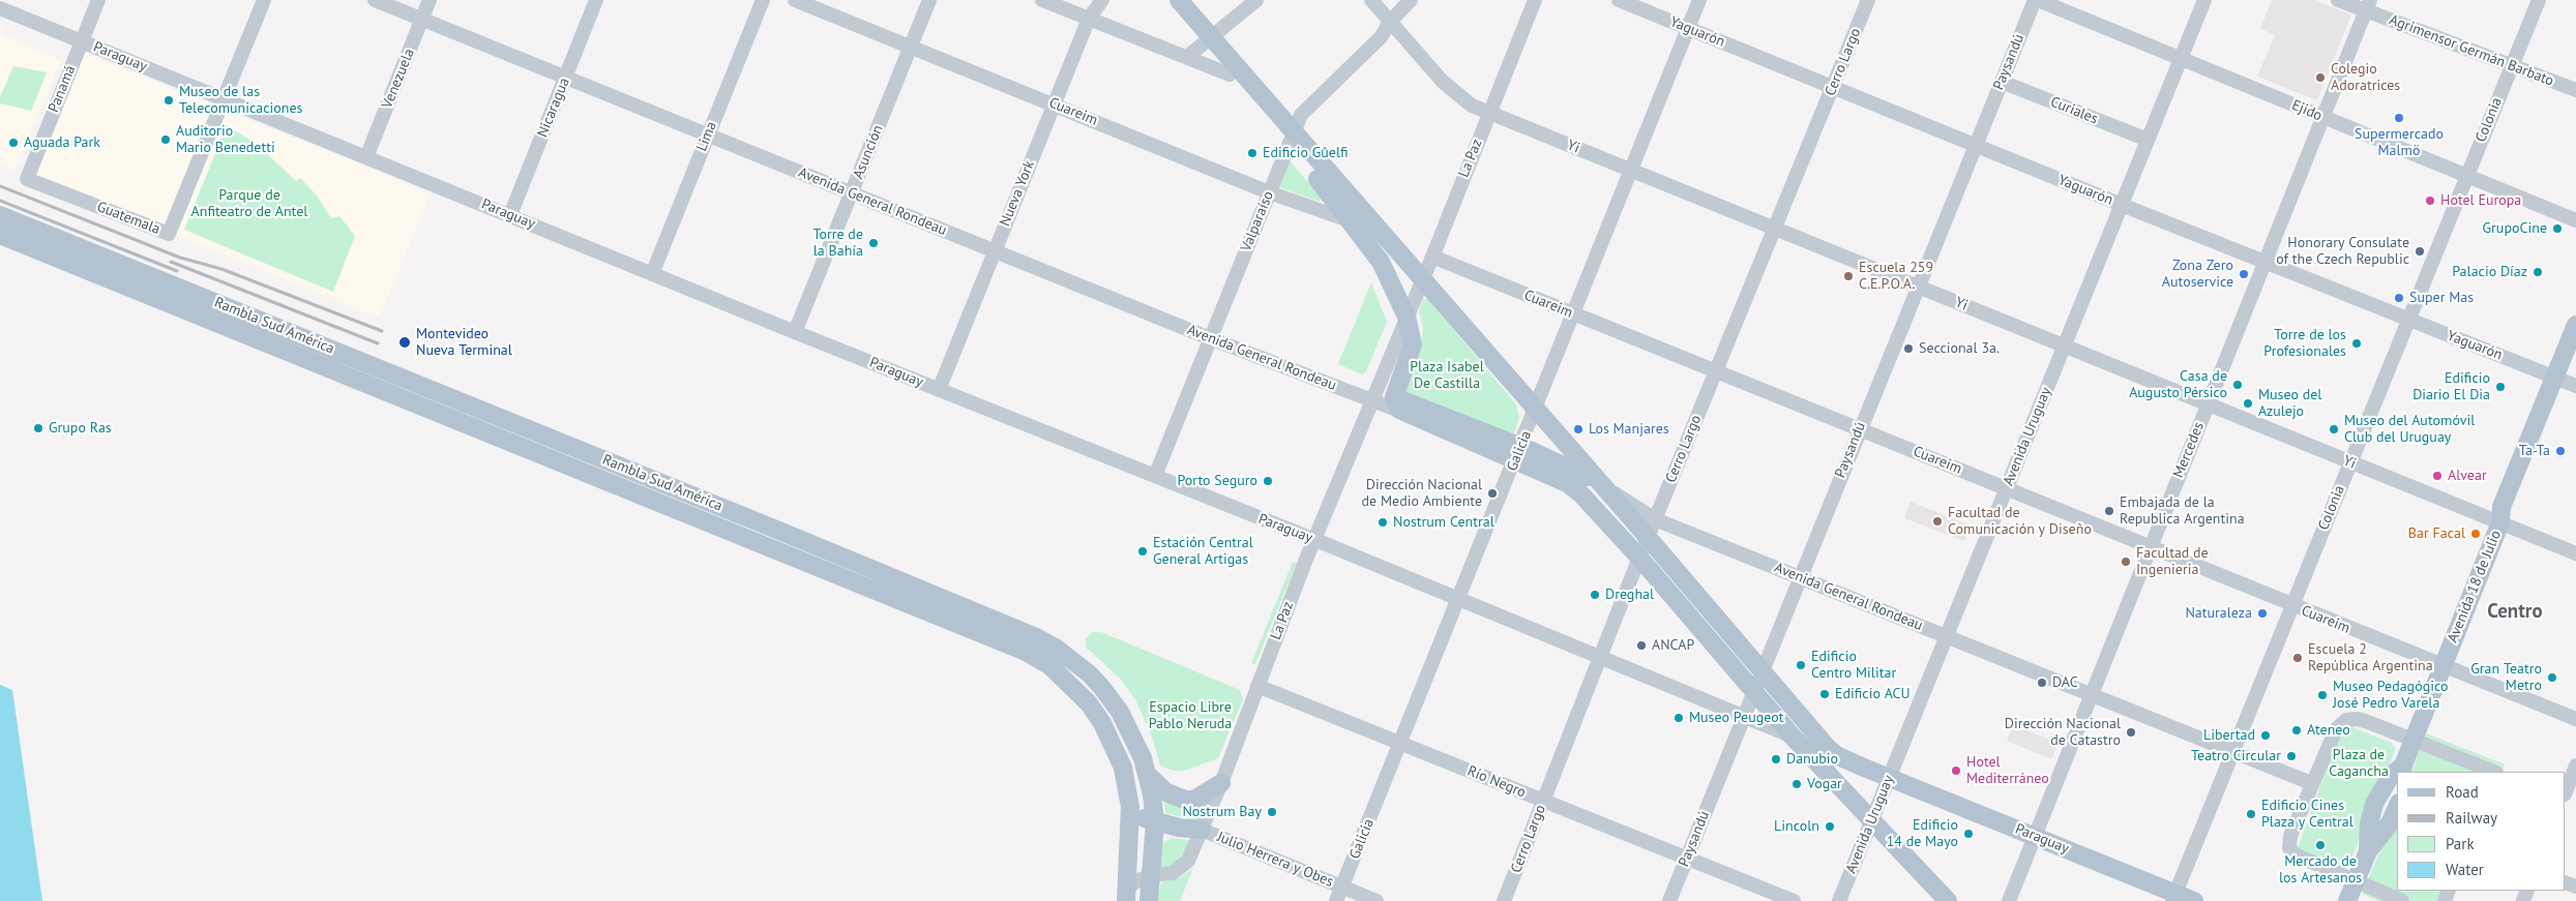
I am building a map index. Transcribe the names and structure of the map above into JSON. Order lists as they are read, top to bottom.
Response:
{
  "streets": {
    "main road": [
      "Paraguay",
      "Avenida General Rondeau",
      "Rambla Sud América",
      "Avenida 18 de Julio"
    ],
    "street": [
      "Yaguarón",
      "Agrimensor Germán Barbato",
      "Cerro Largo",
      "Paysandú",
      "Venezuela",
      "Panamá",
      "Nicaragua",
      "Curiales",
      "Ejido",
      "Cuareim",
      "Colonia",
      "Lima",
      "Yi",
      "Asunción",
      "La Paz",
      "Nueva York",
      "Guatemala",
      "Valparaíso",
      "Avenida Uruguay",
      "Mercedes",
      "Galicia",
      "Río Negro",
      "Julio Herrera y Obes"
    ]
  },
  "crossings": [
    ["Yaguarón", "Cerro Largo"],
    ["Yaguarón", "Paysandú"],
    ["Yaguarón", "Colonia"],
    ["Yaguarón", "Avenida Uruguay"],
    ["Yaguarón", "Mercedes"],
    ["Yaguarón", "Galicia"],
    ["Yaguarón", "Avenida 18 de Julio"],
    ["Agrimensor Germán Barbato", "Colonia"],
    ["Agrimensor Germán Barbato", "Mercedes"],
    ["Paraguay", "Cerro Largo"],
    ["Paraguay", "Paysandú"],
    ["Paraguay", "Venezuela"],
    ["Paraguay", "Panamá"],
    ["Paraguay", "Nicaragua"],
    ["Paraguay", "Colonia"],
    ["Paraguay", "Lima"],
    ["Paraguay", "Asunción"],
    ["Paraguay", "La Paz"],
    ["Paraguay", "Nueva York"],
    ["Paraguay", "Avenida General Rondeau"],
    ["Paraguay", "Guatemala"],
    ["Paraguay", "Valparaíso"],
    ["Paraguay", "Avenida Uruguay"],
    ["Paraguay", "Mercedes"],
    ["Paraguay", "Galicia"],
    ["Cerro Largo", "Cuareim"],
    ["Cerro Largo", "Yi"],
    ["Cerro Largo", "Avenida General Rondeau"],
    ["Cerro Largo", "Río Negro"],
    ["Paysandú", "Curiales"],
    ["Paysandú", "Ejido"],
    ["Paysandú", "Cuareim"],
    ["Paysandú", "Yi"],
    ["Paysandú", "Avenida General Rondeau"],
    ["Paysandú", "Río Negro"],
    ["Venezuela", "Avenida General Rondeau"],
    ["Panamá", "Guatemala"],
    ["Nicaragua", "Avenida General Rondeau"],
    ["Curiales", "Avenida Uruguay"],
    ["Ejido", "Colonia"],
    ["Ejido", "Avenida Uruguay"],
    ["Ejido", "Mercedes"],
    ["Cuareim", "Colonia"],
    ["Cuareim", "Asunción"],
    ["Cuareim", "La Paz"],
    ["Cuareim", "Nueva York"],
    ["Cuareim", "Valparaíso"],
    ["Cuareim", "Avenida Uruguay"],
    ["Cuareim", "Mercedes"],
    ["Cuareim", "Galicia"],
    ["Cuareim", "Avenida 18 de Julio"],
    ["Colonia", "Yi"],
    ["Colonia", "Avenida General Rondeau"],
    ["Lima", "Avenida General Rondeau"],
    ["Yi", "La Paz"],
    ["Yi", "Valparaíso"],
    ["Yi", "Avenida Uruguay"],
    ["Yi", "Mercedes"],
    ["Yi", "Galicia"],
    ["Yi", "Avenida 18 de Julio"],
    ["Asunción", "Avenida General Rondeau"],
    ["La Paz", "Avenida General Rondeau"],
    ["La Paz", "Rambla Sud América"],
    ["La Paz", "Río Negro"],
    ["La Paz", "Julio Herrera y Obes"],
    ["Nueva York", "Avenida General Rondeau"],
    ["Avenida General Rondeau", "Valparaíso"],
    ["Avenida General Rondeau", "Avenida Uruguay"],
    ["Avenida General Rondeau", "Mercedes"],
    ["Avenida General Rondeau", "Galicia"],
    ["Galicia", "Río Negro"],
    ["Galicia", "Julio Herrera y Obes"]
  ],
  "districts": ["Centro"],
  "parks": [
    "Parque de Anfiteatro de Antel",
    "Plaza Isabel De Castilla",
    "Espacio Libre Pablo Neruda",
    "Plaza de Cagancha"
  ],
  "places": [
    "Colegio Adoratrices",
    "Museo de las Telecomunicaciones",
    "Supermercado Malmö",
    "Auditorio Mario Benedetti",
    "Aguada Park",
    "Edificio Gûelfi",
    "Hotel Europa",
    "GrupoCine",
    "Torre de la Bahía",
    "Honorary Consulate of the Czech Republic",
    "Palacio Díaz",
    "Zona Zero Autoservice",
    "Escuela 259 C.E.P.O.A.",
    "Super Mas",
    "Montevideo Nueva Terminal",
    "Torre de los Profesionales",
    "Seccional 3a.",
    "Casa de Augusto Pérsico",
    "Edificio Diario El Dia",
    "Museo del Azulejo",
    "Grupo Ras",
    "Los Manjares",
    "Museo del Automóvil Club del Uruguay",
    "Ta-Ta",
    "Alvear",
    "Porto Seguro",
    "Dirección Nacional de Medio Ambiente",
    "Embajada de la Republica Argentina",
    "Facultad de Comunicación y Diseño",
    "Nostrum Central",
    "Bar Facal",
    "Estación Central General Artigas",
    "Facultad de Ingenieria",
    "Dreghal",
    "Naturaleza",
    "ANCAP",
    "Escuela 2 República Argentina",
    "Edificio Centro Militar",
    "Gran Teatro Metro",
    "DAC",
    "Edificio ACU",
    "Museo Pedagógico José Pedro Varela",
    "Museo Peugeot",
    "Ateneo",
    "Dirección Nacional de Catastro",
    "Libertad",
    "Teatro Circular",
    "Danubio",
    "Hotel Mediterráneo",
    "Vogar",
    "Nostrum Bay",
    "Edificio Cines Plaza y Central",
    "Lincoln",
    "Edificio 14 de Mayo",
    "Mercado de los Artesanos"
  ],
  "legend": [
    "Road",
    "Railway",
    "Park",
    "Water"
  ]
}
